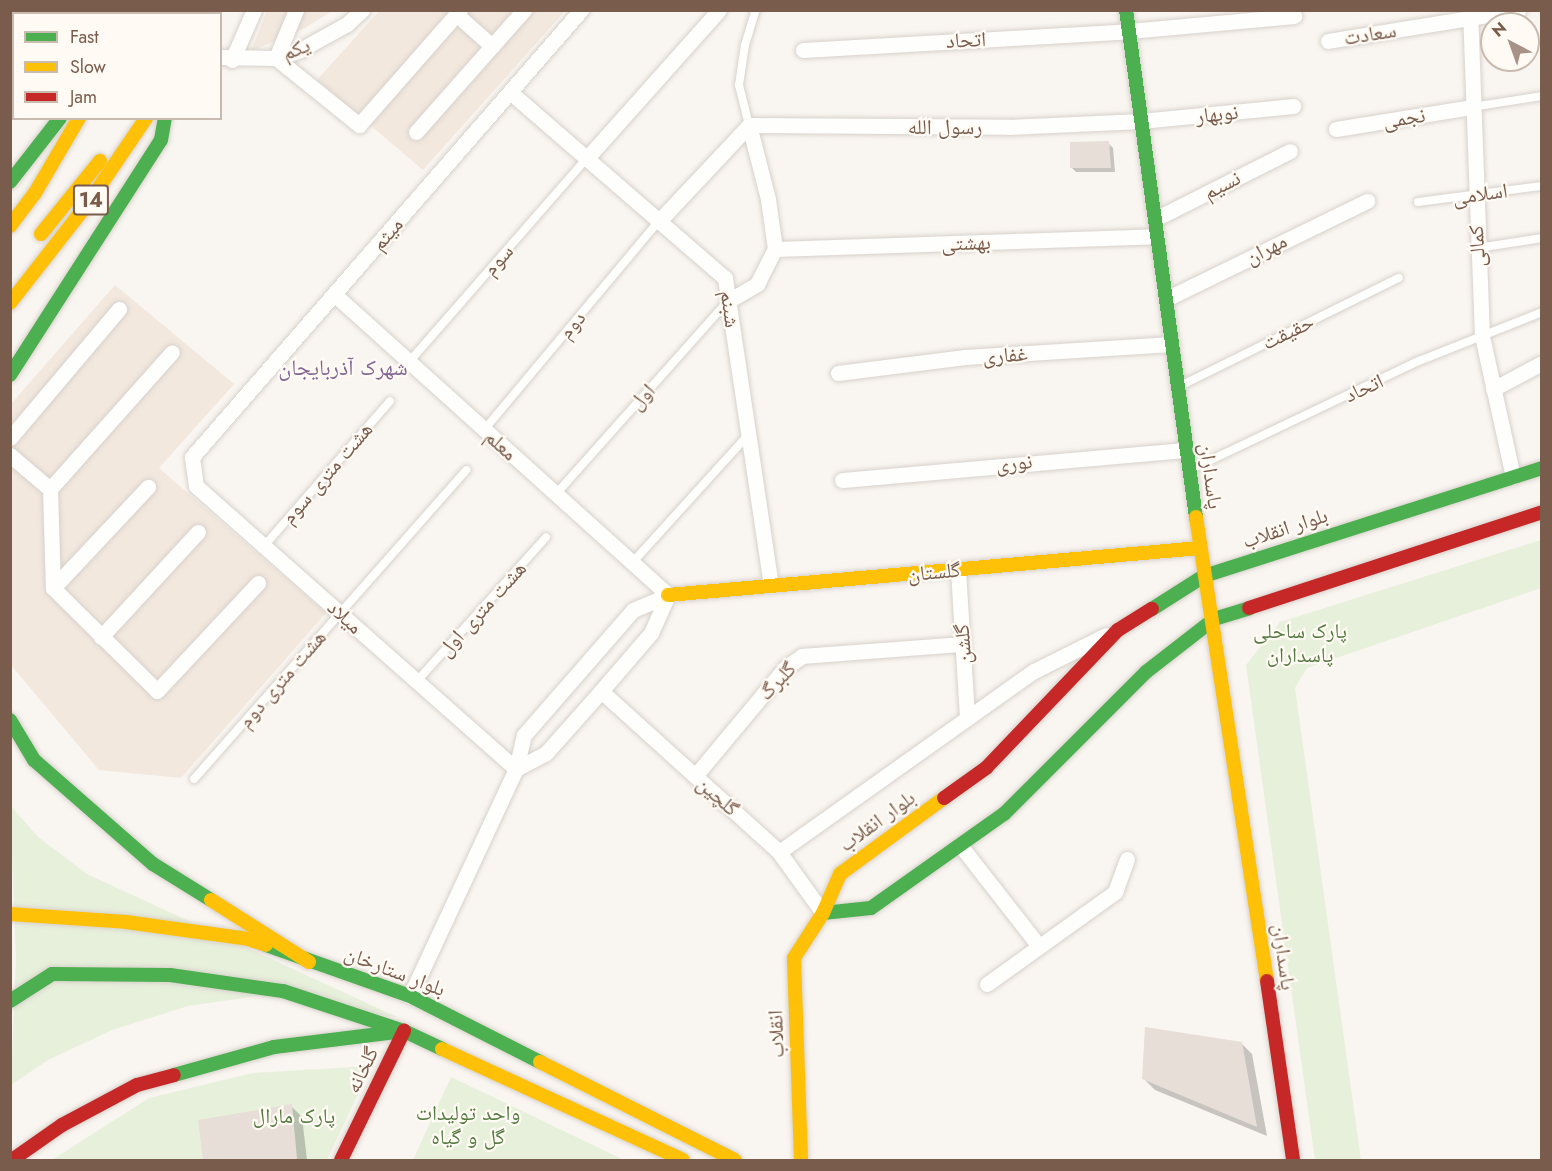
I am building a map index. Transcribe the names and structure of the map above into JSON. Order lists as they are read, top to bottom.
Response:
{
  "streets": {
    "main road": [
      "14",
      "پاسداران",
      "بلوار انقلاب",
      "گلستان",
      "بلوار ستارخان",
      "انقلاب",
      "گلخانه"
    ],
    "street": [
      "سعادت",
      "اتحاد",
      "یکم",
      "نوبهار",
      "نجمی",
      "رسول الله",
      "نسیم",
      "میثم",
      "بهشتی",
      "کمالی",
      "مهران",
      "شبنم",
      "غفاری",
      "معلم",
      "نوری",
      "میلاد",
      "گلشن",
      "گلبرگ",
      "گلچین"
    ],
    "lane": [
      "اسلامی",
      "سوم",
      "دوم",
      "حقیقت",
      "اول",
      "هشت متری سوم",
      "هشت متری اول",
      "هشت متری دوم"
    ]
  },
  "crossings": [
    ["سعادت", "کمالی"],
    ["اتحاد", "کمالی"],
    ["اتحاد", "پاسداران"],
    ["نوبهار", "رسول الله"],
    ["نوبهار", "پاسداران"],
    ["نجمی", "کمالی"],
    ["رسول الله", "پاسداران"],
    ["نسیم", "پاسداران"],
    ["اسلامی", "کمالی"],
    ["میثم", "شبنم"],
    ["میثم", "معلم"],
    ["میثم", "میلاد"],
    ["بهشتی", "پاسداران"],
    ["کمالی", "بلوار انقلاب"],
    ["مهران", "پاسداران"],
    ["سوم", "شبنم"],
    ["سوم", "معلم"],
    ["شبنم", "دوم"],
    ["شبنم", "اول"],
    ["شبنم", "گلستان"],
    ["دوم", "معلم"],
    ["حقیقت", "پاسداران"],
    ["غفاری", "پاسداران"],
    ["اول", "معلم"],
    ["معلم", "گلستان"],
    ["نوری", "پاسداران"],
    ["هشت متری سوم", "میلاد"],
    ["پاسداران", "بلوار انقلاب"],
    ["پاسداران", "گلستان"],
    ["بلوار انقلاب", "گلچین"],
    ["بلوار انقلاب", "انقلاب"],
    ["گلستان", "میلاد"],
    ["گلستان", "گلشن"],
    ["گلستان", "بلوار ستارخان"],
    ["هشت متری اول", "میلاد"],
    ["میلاد", "هشت متری دوم"],
    ["گلشن", "گلبرگ"],
    ["گلبرگ", "گلچین"],
    ["گلچین", "انقلاب"]
  ],
  "districts": ["شهرک آذربایجان"],
  "parks": ["پارک ساحلی پاسداران", "واحد تولیدات گل و گیاه", "پارک مارال"],
  "legend": ["Fast", "Slow", "Jam"],
  "north": "top left"
}
